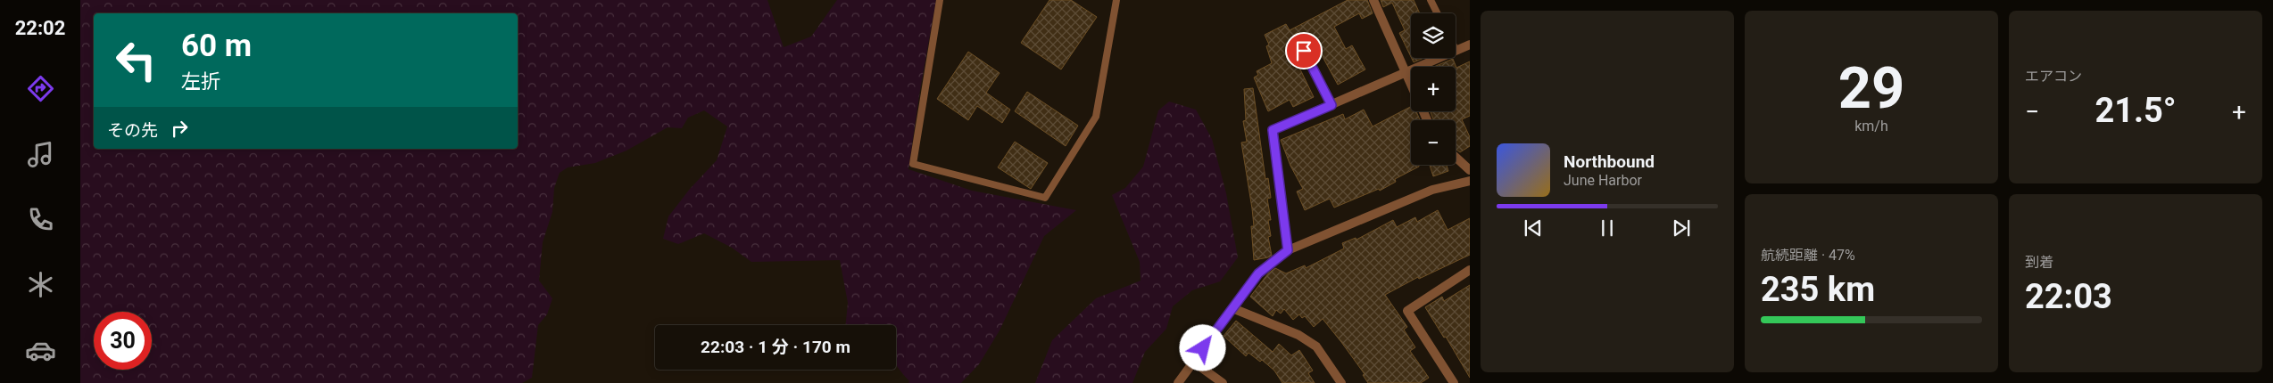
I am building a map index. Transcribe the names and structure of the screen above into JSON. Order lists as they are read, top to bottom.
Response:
{
  "page": {
    "tabs": "22:02",
    "tile": [
      ["29", "km/h"],
      "エアコン",
      ["航続距離 · 47%", "235 km"],
      ["到着", "22:03"]
    ],
    "map_buttons": ["+", "−"],
    "turn": ["60 m", "左折"],
    "heat": ["−", "21.5°", "+"],
    "then": "その先",
    "song": ["Northbound", "June Harbor"],
    "limit": "30",
    "trip": "22:03 · 1 分 · 170 m"
  }
}
